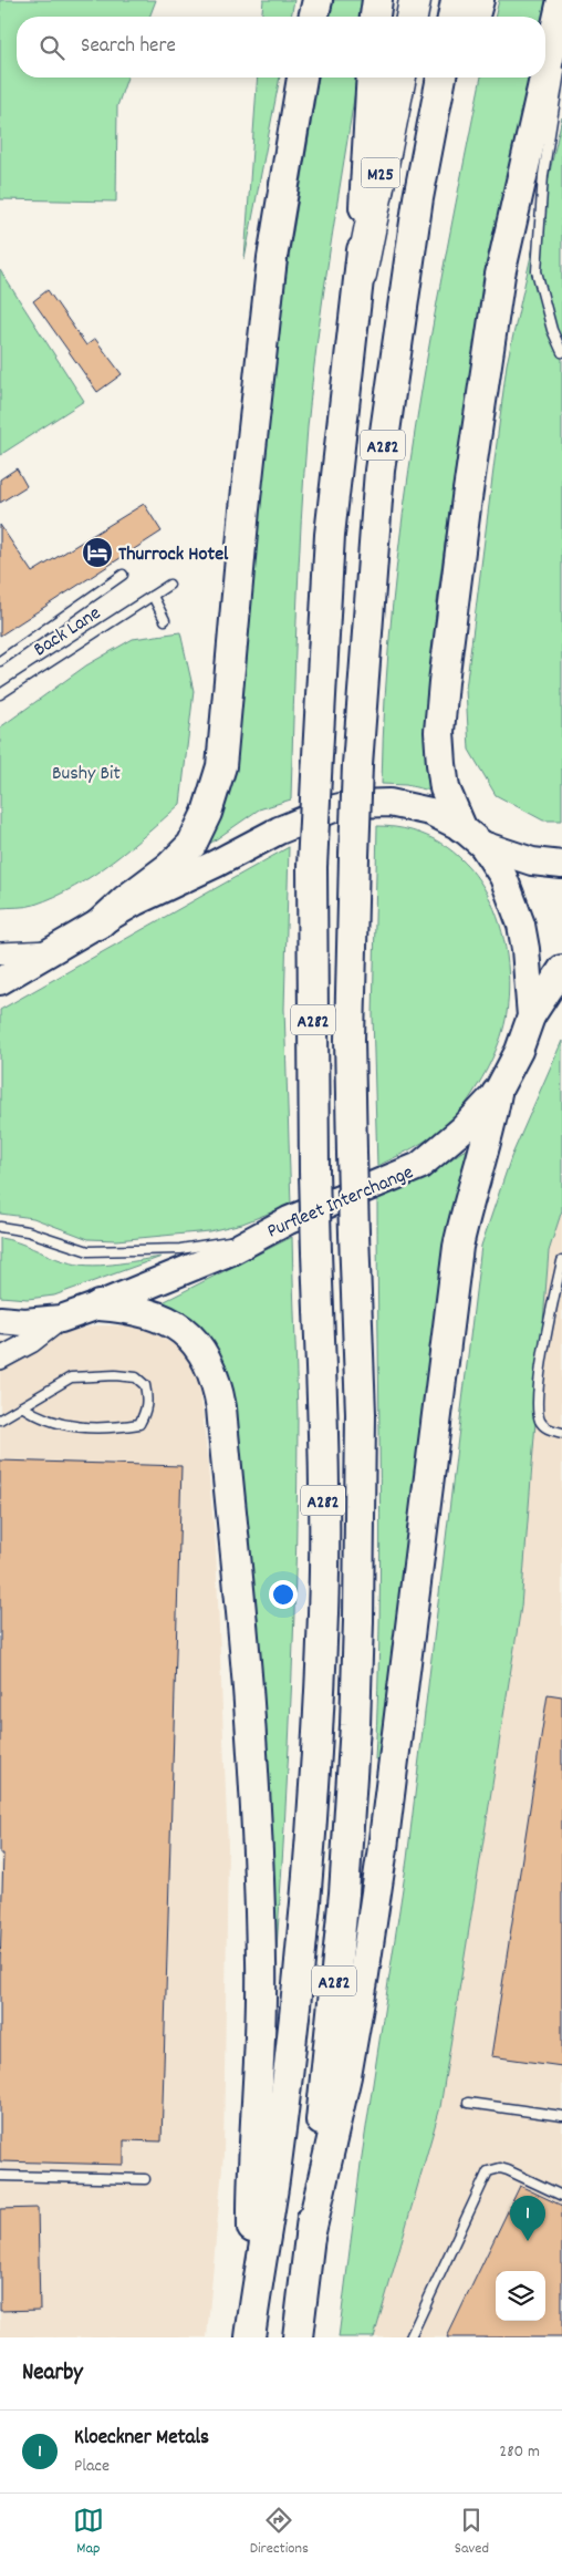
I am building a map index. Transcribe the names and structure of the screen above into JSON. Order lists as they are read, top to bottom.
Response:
{
  "streets": {
    "highway": ["M25", "A282"],
    "main road": ["Purfleet Interchange"],
    "lane": ["Back Lane"]
  },
  "crossings": [
    ["M25", "A282"]
  ],
  "parks": ["Bushy Bit"],
  "places": {
    "hotel": ["Thurrock Hotel"]
  },
  "page": {
    "search": "Search here",
    "pins": "1",
    "heading": "Nearby",
    "list": [
      {
        "mark": "1",
        "name": "Kloeckner Metals",
        "note": "Place",
        "value": "280 m"
      }
    ],
    "nav": ["Map", "Directions", "Saved"]
  }
}
